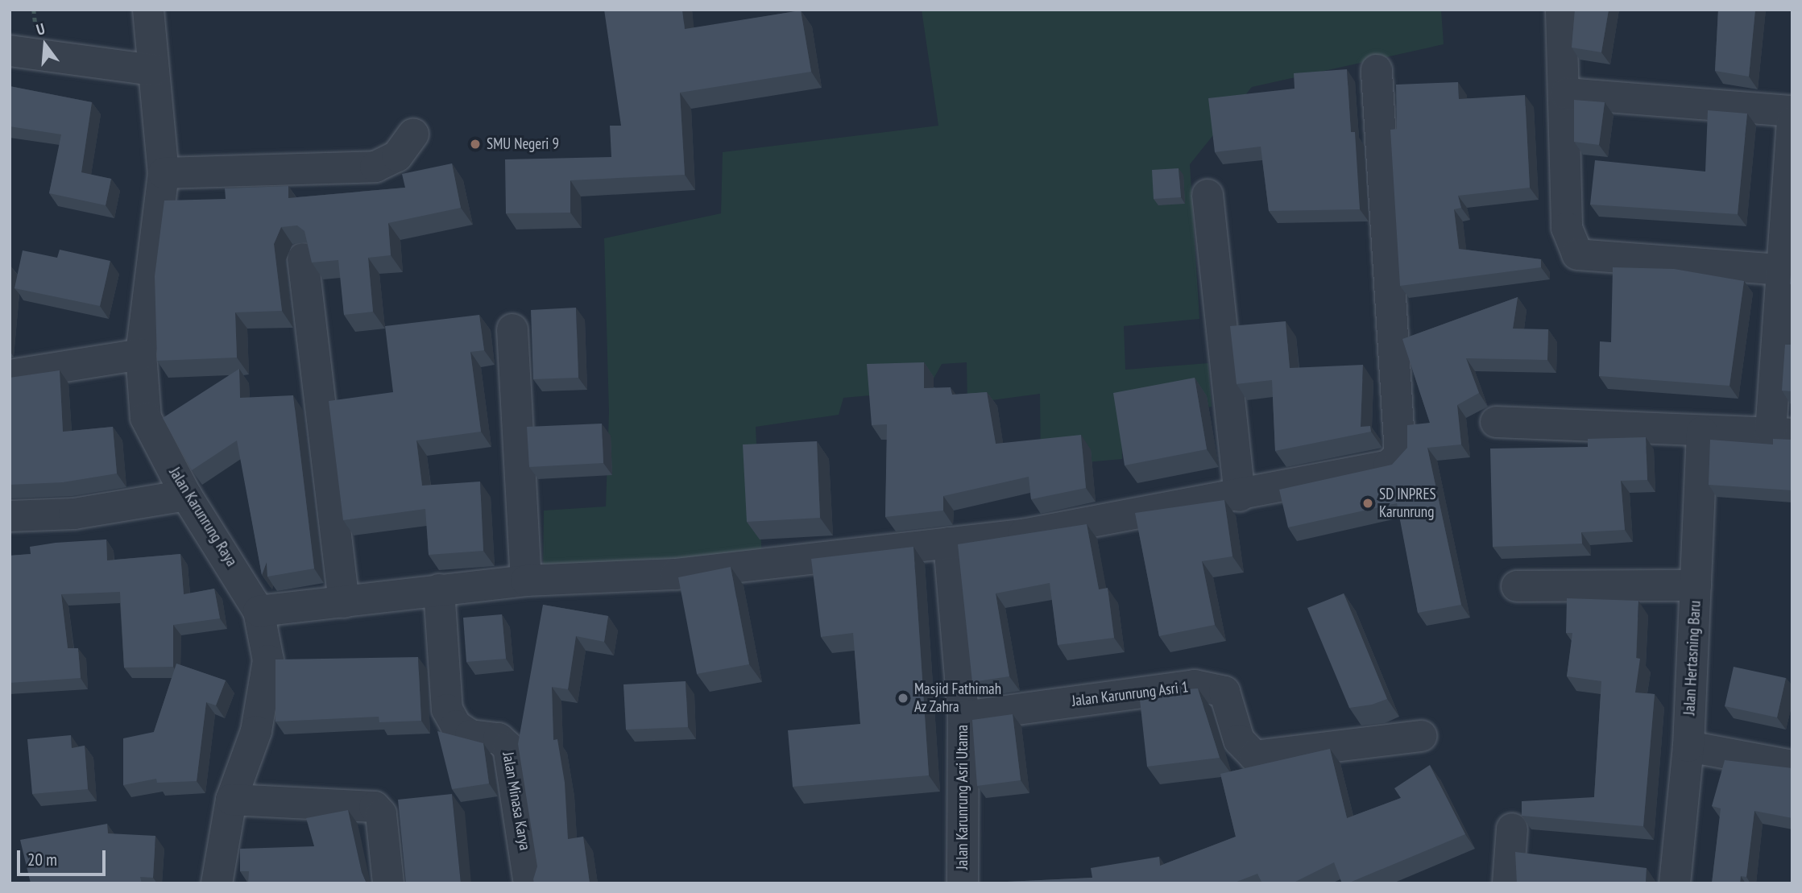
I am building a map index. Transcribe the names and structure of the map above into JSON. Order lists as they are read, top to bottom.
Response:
{
  "streets": {
    "street": [
      "Jalan Karunrung Raya",
      "Jalan Hertasning Baru",
      "Jalan Karunrung Asri 1",
      "Jalan Karunrung Asri Utama",
      "Jalan Minasa Karya"
    ]
  },
  "crossings": [
    ["Jalan Karunrung Asri 1", "Jalan Karunrung Asri Utama"]
  ],
  "places": ["SMU Negeri 9", "SD INPRES Karunrung", "Masjid Fathimah Az Zahra"],
  "scale_bar": "20 m",
  "north": "top"
}
